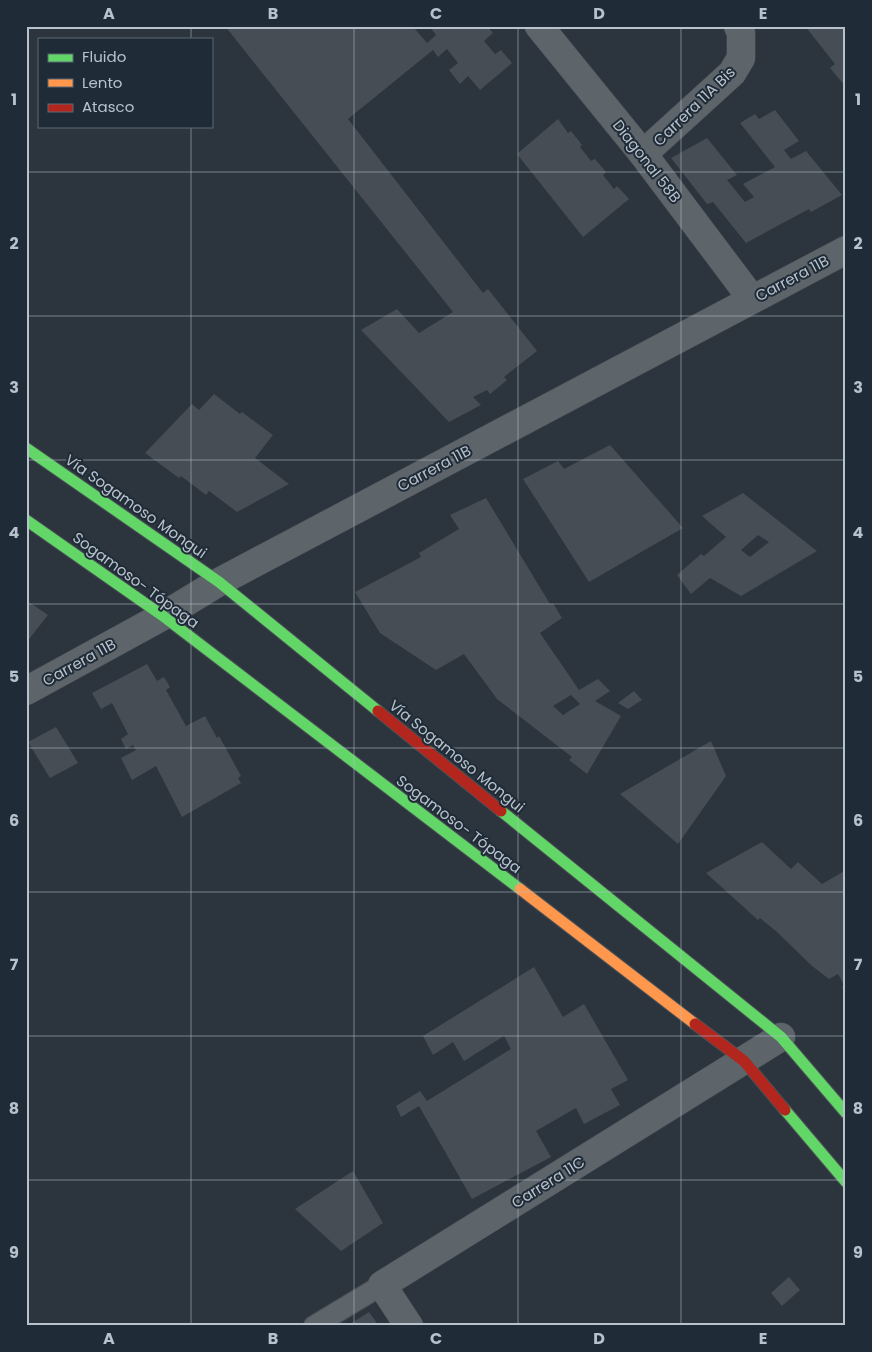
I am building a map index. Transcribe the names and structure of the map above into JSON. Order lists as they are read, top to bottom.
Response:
{
  "streets": {
    "main road": ["Vía Sogamoso Mongui", "Sogamoso- Tópaga"],
    "street": [
      "Carrera 11A Bis",
      "Diagonal 58B",
      "Carrera 11B",
      "Carrera 11C"
    ]
  },
  "crossings": [
    ["Carrera 11A Bis", "Diagonal 58B"],
    ["Diagonal 58B", "Carrera 11B"],
    ["Carrera 11B", "Vía Sogamoso Mongui"],
    ["Carrera 11B", "Sogamoso- Tópaga"],
    ["Vía Sogamoso Mongui", "Carrera 11C"],
    ["Sogamoso- Tópaga", "Carrera 11C"]
  ],
  "legend": ["Fluido", "Lento", "Atasco"],
  "grid": {
    "columns": [
      "A",
      "B",
      "C",
      "D",
      "E"
    ],
    "rows": [
      "1",
      "2",
      "3",
      "4",
      "5",
      "6",
      "7",
      "8",
      "9"
    ]
  }
}
